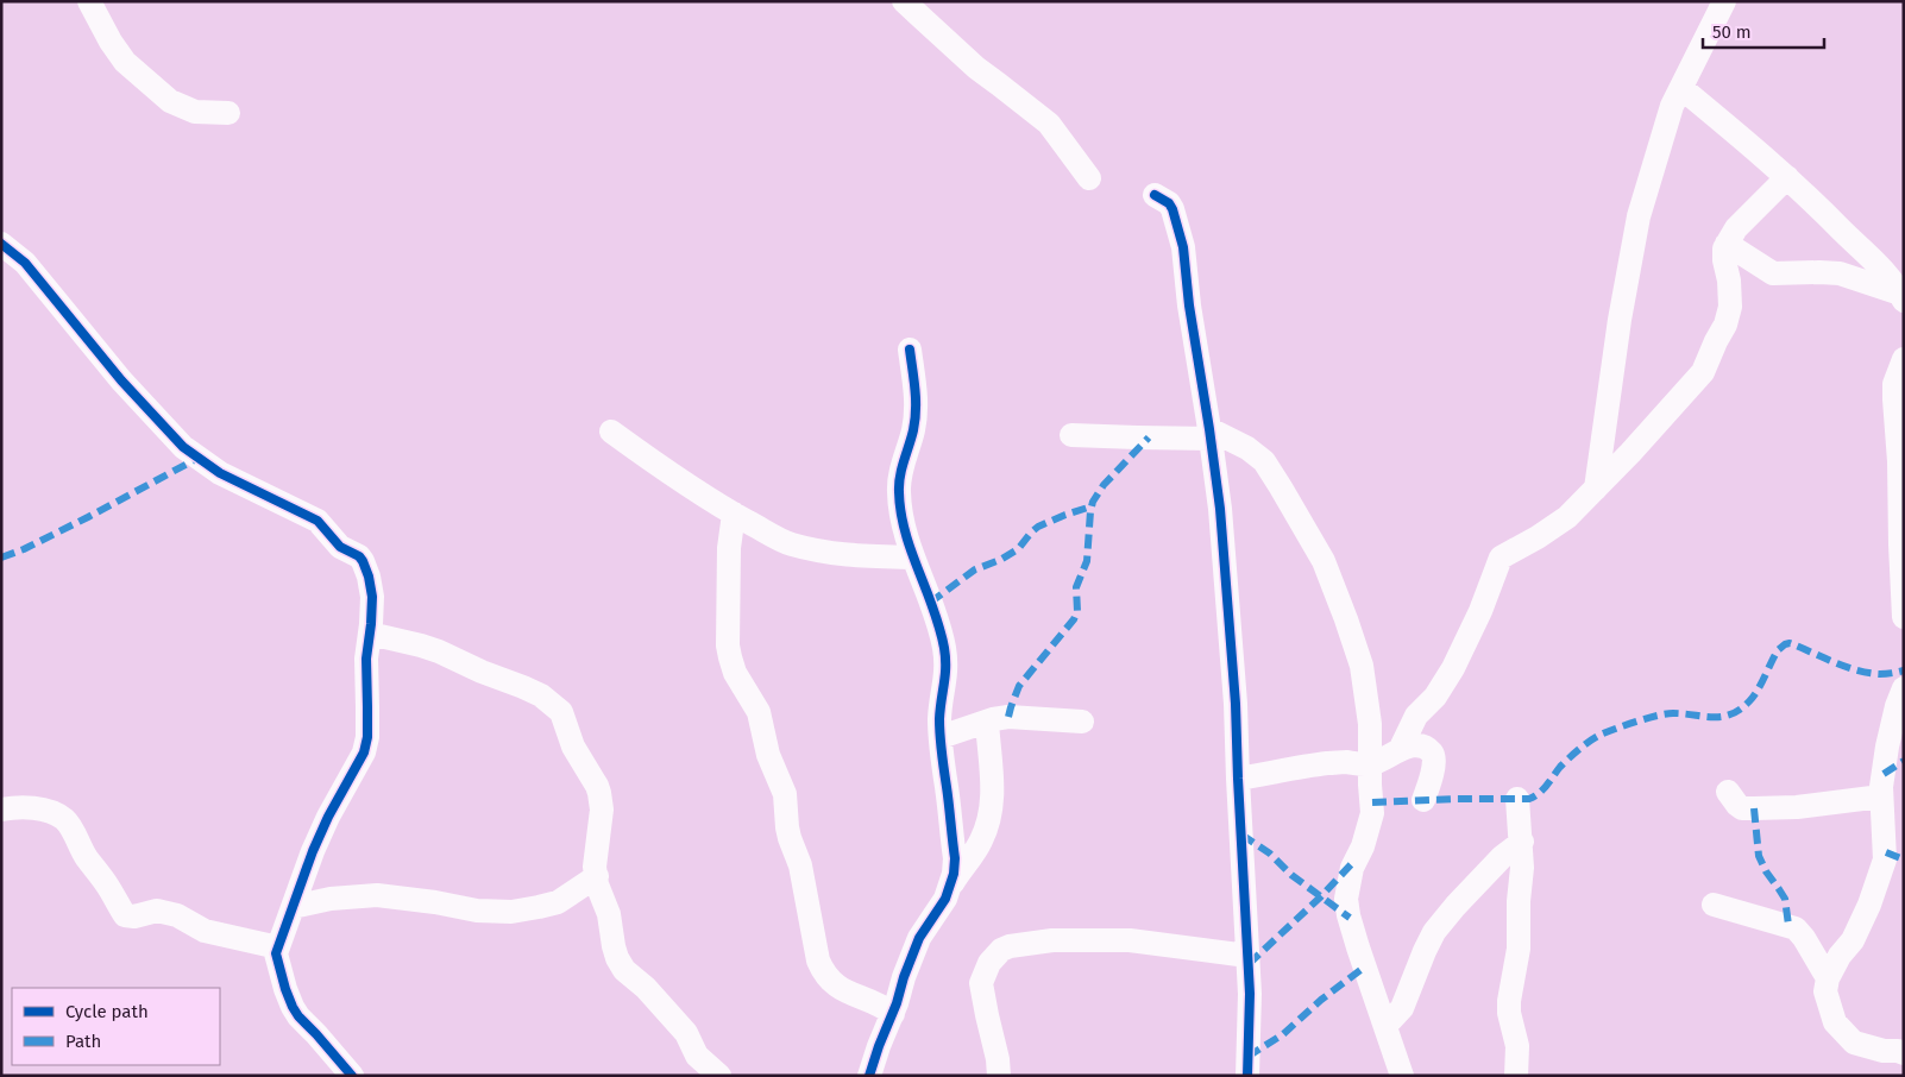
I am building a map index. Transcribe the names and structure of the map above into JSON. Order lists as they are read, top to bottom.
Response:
{
  "legend": ["Cycle path", "Path"],
  "scale_bar": "50 m"
}
